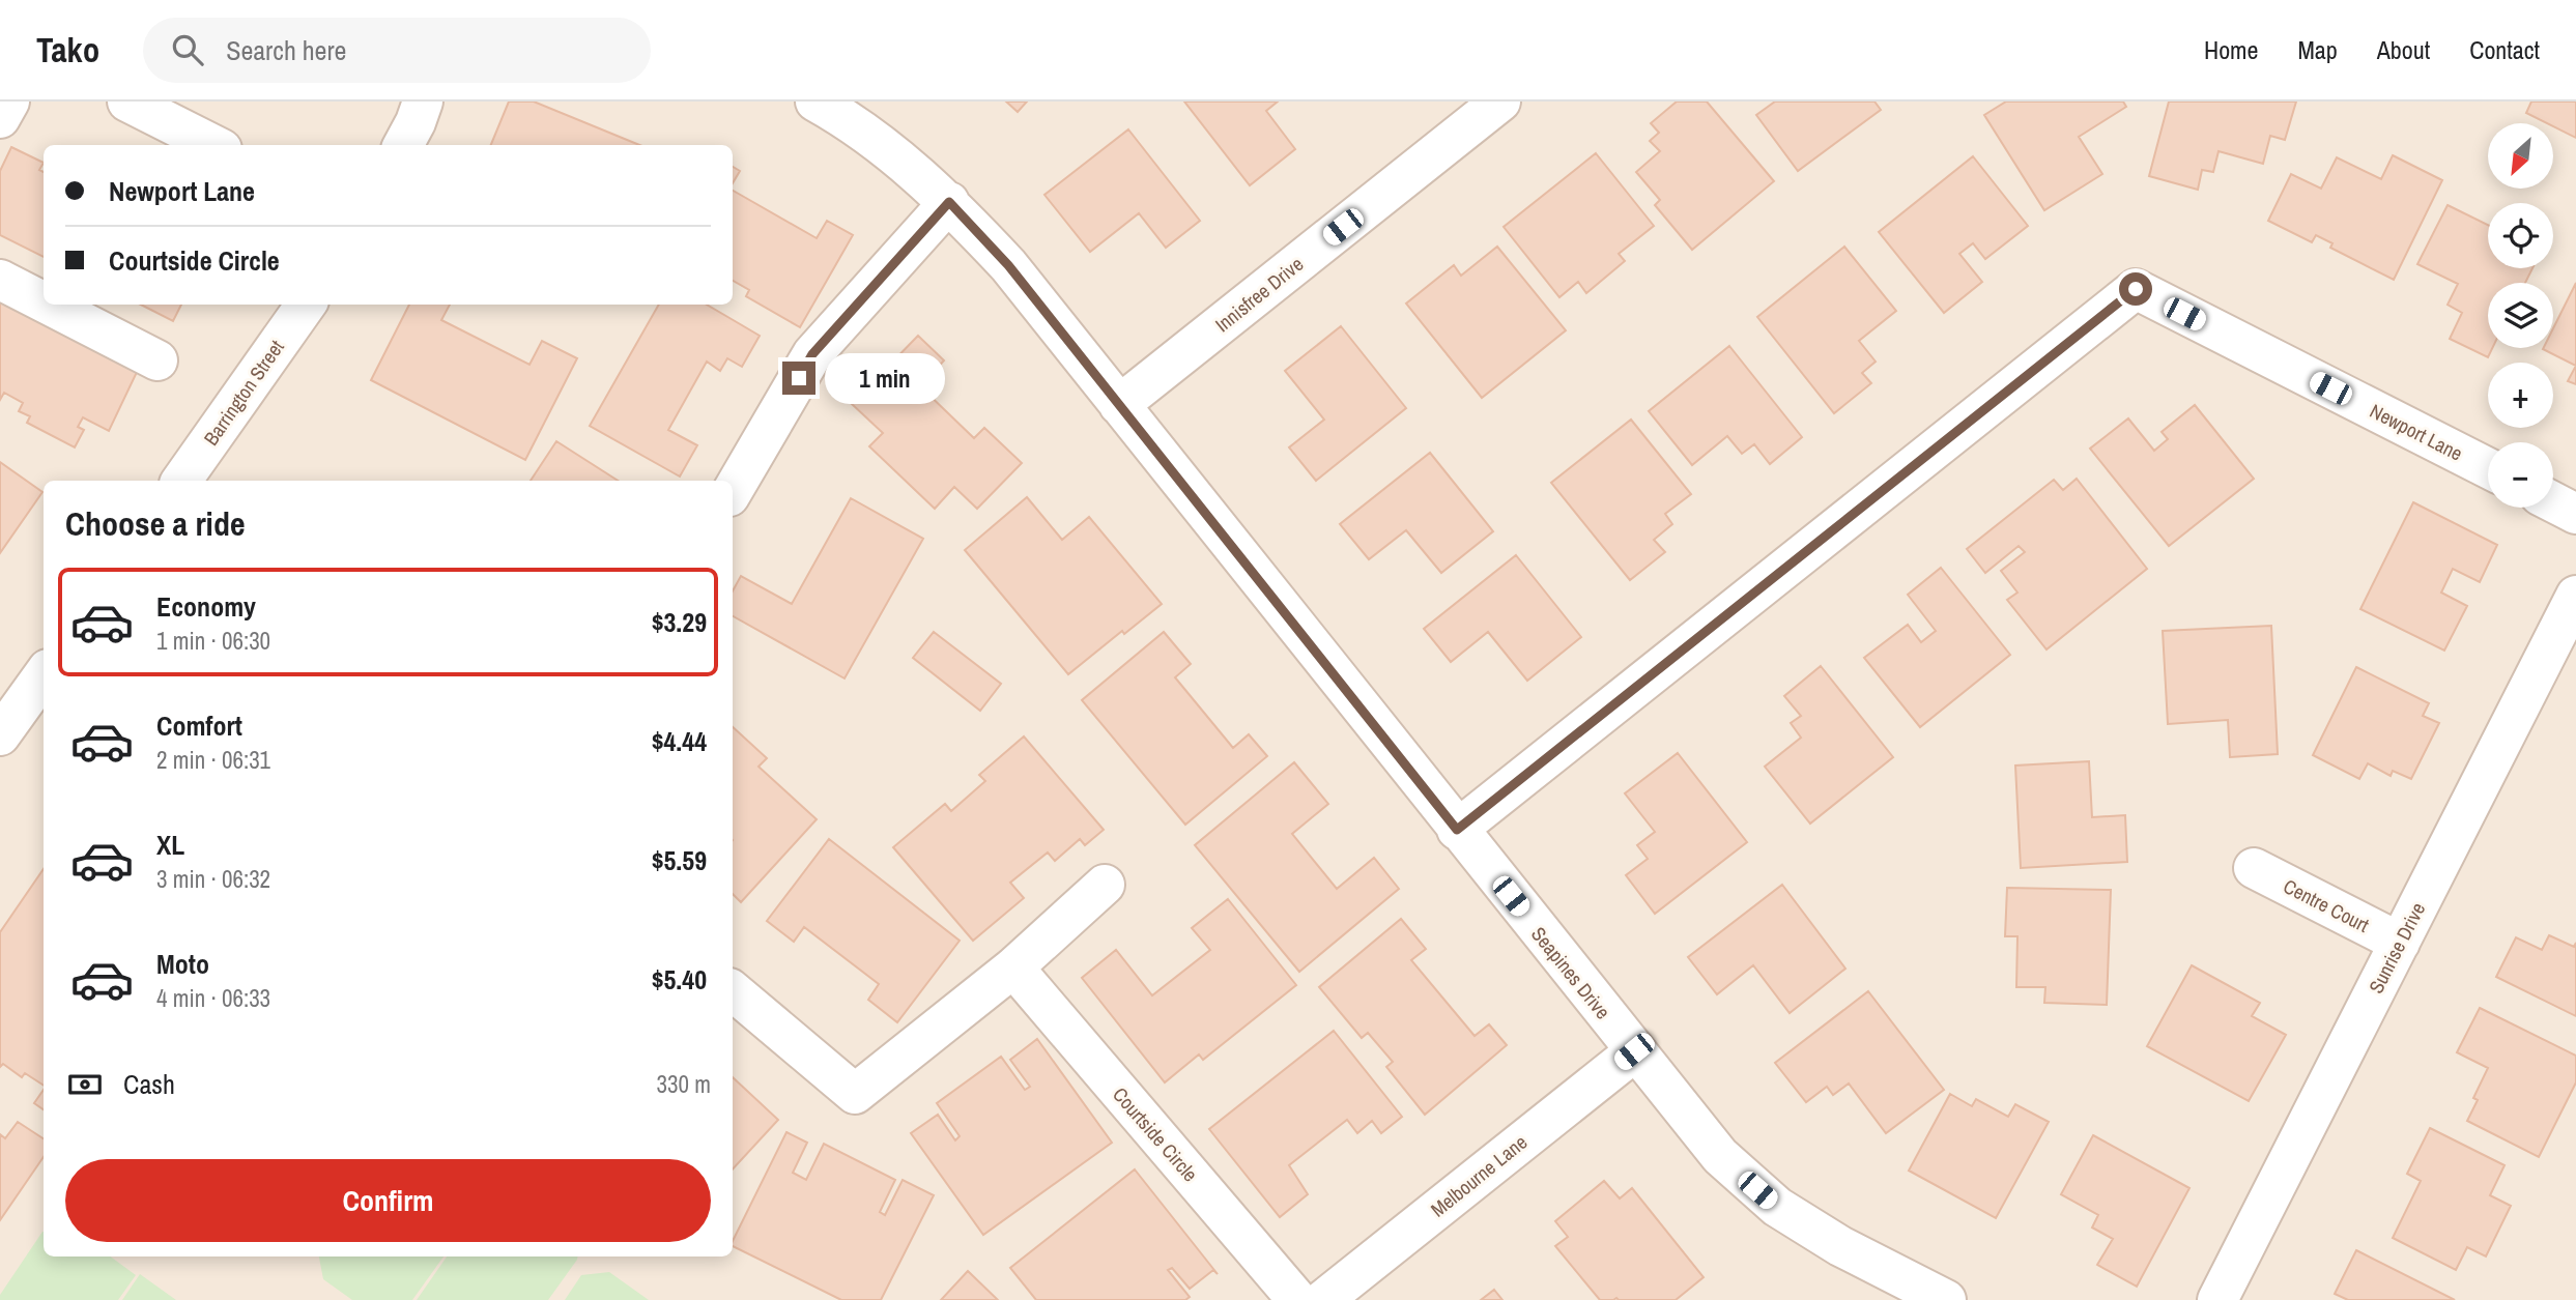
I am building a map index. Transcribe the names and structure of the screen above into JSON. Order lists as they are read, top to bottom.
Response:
{
  "streets": {
    "street": [
      "Innisfree Drive",
      "Barrington Street",
      "Newport Lane",
      "Centre Court",
      "Sunrise Drive",
      "Seapines Drive",
      "Courtside Circle",
      "Melbourne Lane"
    ]
  },
  "crossings": [
    ["Innisfree Drive", "Seapines Drive"],
    ["Newport Lane", "Seapines Drive"],
    ["Centre Court", "Sunrise Drive"],
    ["Seapines Drive", "Melbourne Lane"]
  ],
  "north": "bottom left",
  "page": {
    "header": "Tako",
    "search": "Search here",
    "nav": [
      "Home",
      "Map",
      "About",
      "Contact"
    ],
    "map_buttons": ["+", "−"],
    "banner": ["Newport Lane", "Courtside Circle"],
    "bubble": "1 min",
    "heading": "Choose a ride",
    "list": [
      {
        "name": "Economy",
        "note": "1 min · 06:30",
        "value": "$3.29"
      },
      {
        "name": "Comfort",
        "note": "2 min · 06:31",
        "value": "$4.44"
      },
      {
        "name": "XL",
        "note": "3 min · 06:32",
        "value": "$5.59"
      },
      {
        "name": "Moto",
        "note": "4 min · 06:33",
        "value": "$5.40"
      }
    ],
    "pay": ["Cash", "330 m"],
    "buttons": "Confirm"
  }
}
